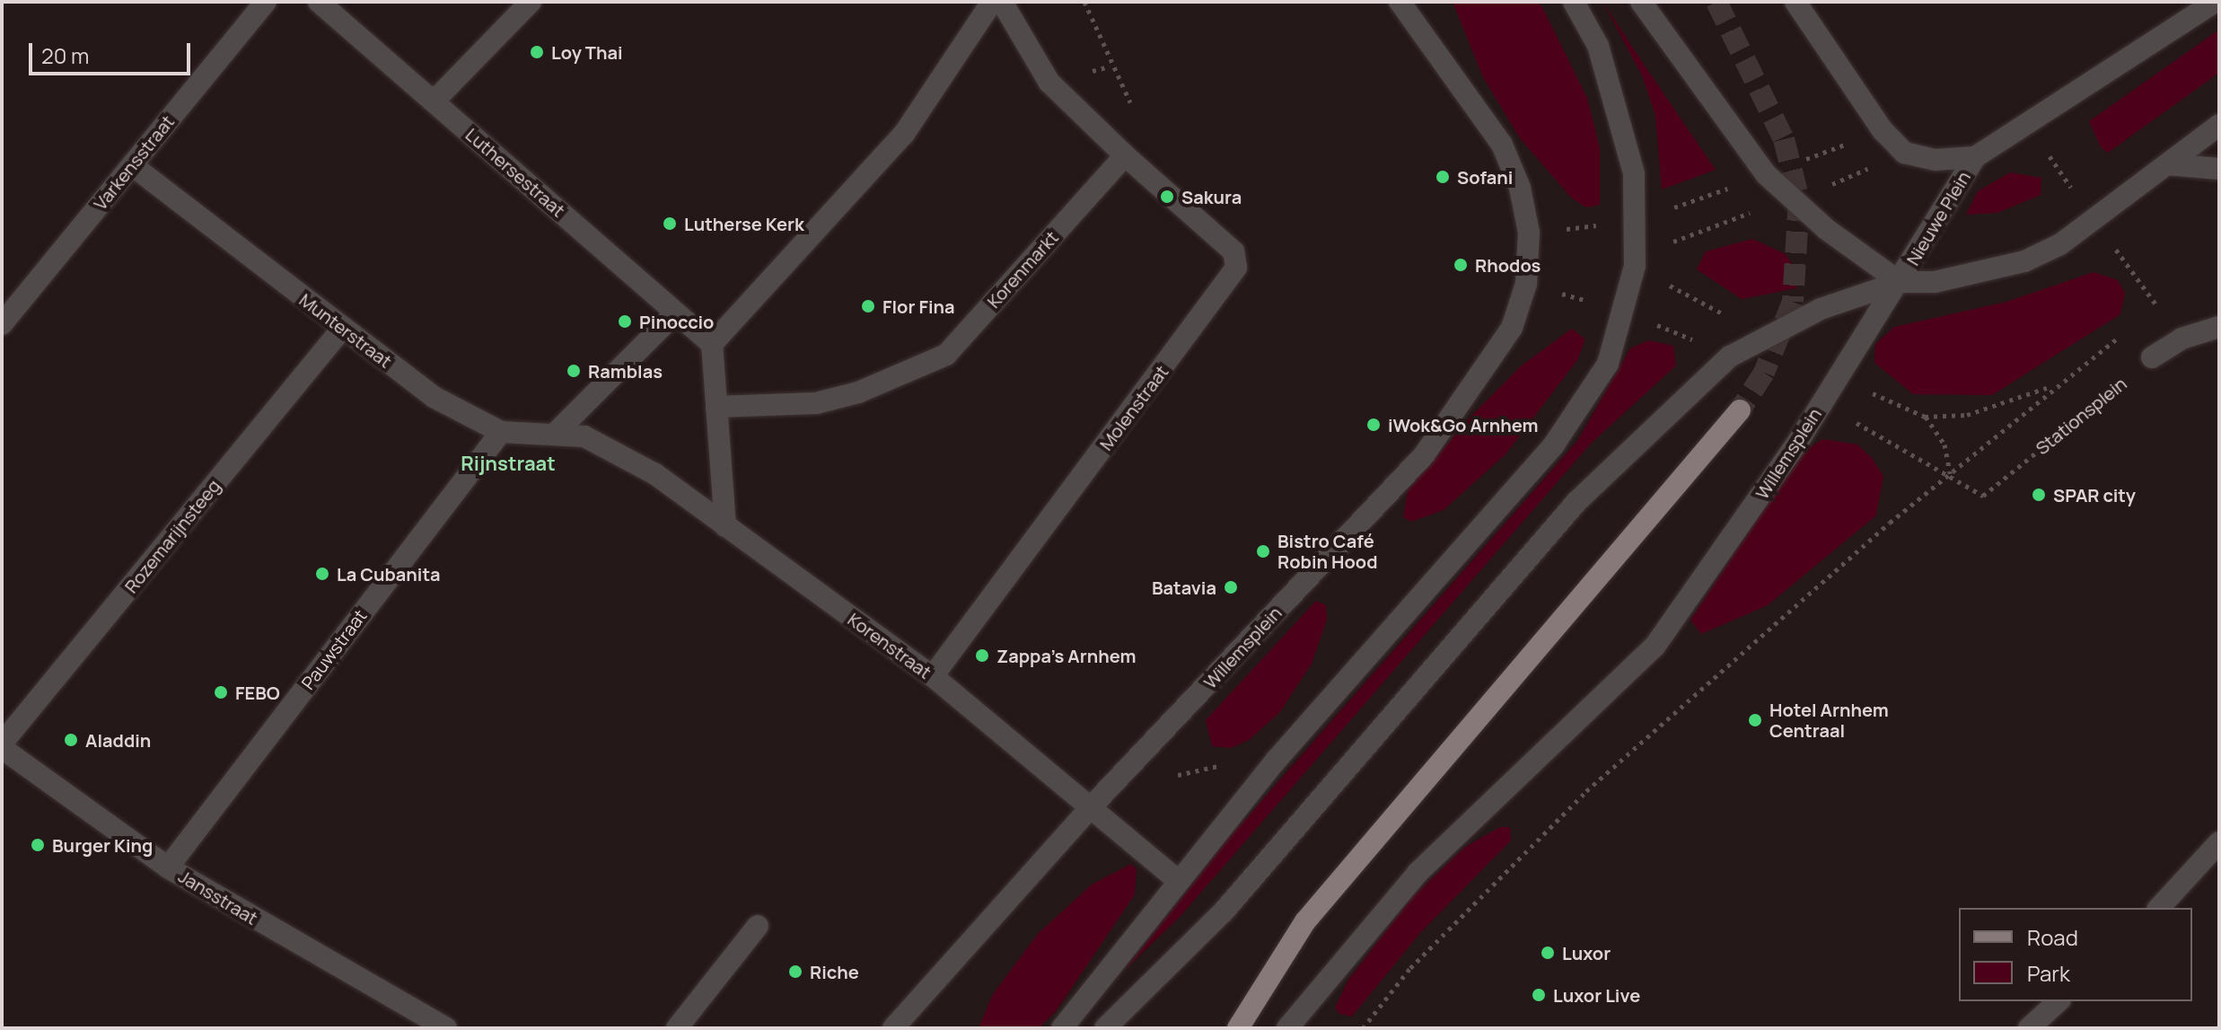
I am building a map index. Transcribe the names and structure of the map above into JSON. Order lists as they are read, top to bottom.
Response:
{
  "streets": {
    "street": [
      "Varkensstraat",
      "Luthersestraat",
      "Nieuwe Plein",
      "Korenmarkt",
      "Munterstraat",
      "Molenstraat",
      "Willemsplein",
      "Rozemarijnsteeg",
      "Korenstraat",
      "Pauwstraat",
      "Jansstraat"
    ],
    "path": ["Stationsplein"]
  },
  "crossings": [
    ["Varkensstraat", "Munterstraat"],
    ["Nieuwe Plein", "Willemsplein"],
    ["Korenmarkt", "Molenstraat"],
    ["Munterstraat", "Rozemarijnsteeg"],
    ["Munterstraat", "Korenstraat"],
    ["Munterstraat", "Pauwstraat"],
    ["Molenstraat", "Korenstraat"],
    ["Willemsplein", "Korenstraat"],
    ["Rozemarijnsteeg", "Jansstraat"],
    ["Pauwstraat", "Jansstraat"]
  ],
  "districts": ["Rijnstraat"],
  "places": [
    "Loy Thai",
    "Sofani",
    "Sakura",
    "Lutherse Kerk",
    "Rhodos",
    "Flor Fina",
    "Pinoccio",
    "Ramblas",
    "iWok&Go Arnhem",
    "SPAR city",
    "Bistro Café Robin Hood",
    "La Cubanita",
    "Batavia",
    "Zappa's Arnhem",
    "FEBO",
    "Hotel Arnhem Centraal",
    "Aladdin",
    "Burger King",
    "Luxor",
    "Riche",
    "Luxor Live"
  ],
  "legend": ["Road", "Park"],
  "scale_bar": "20 m"
}
